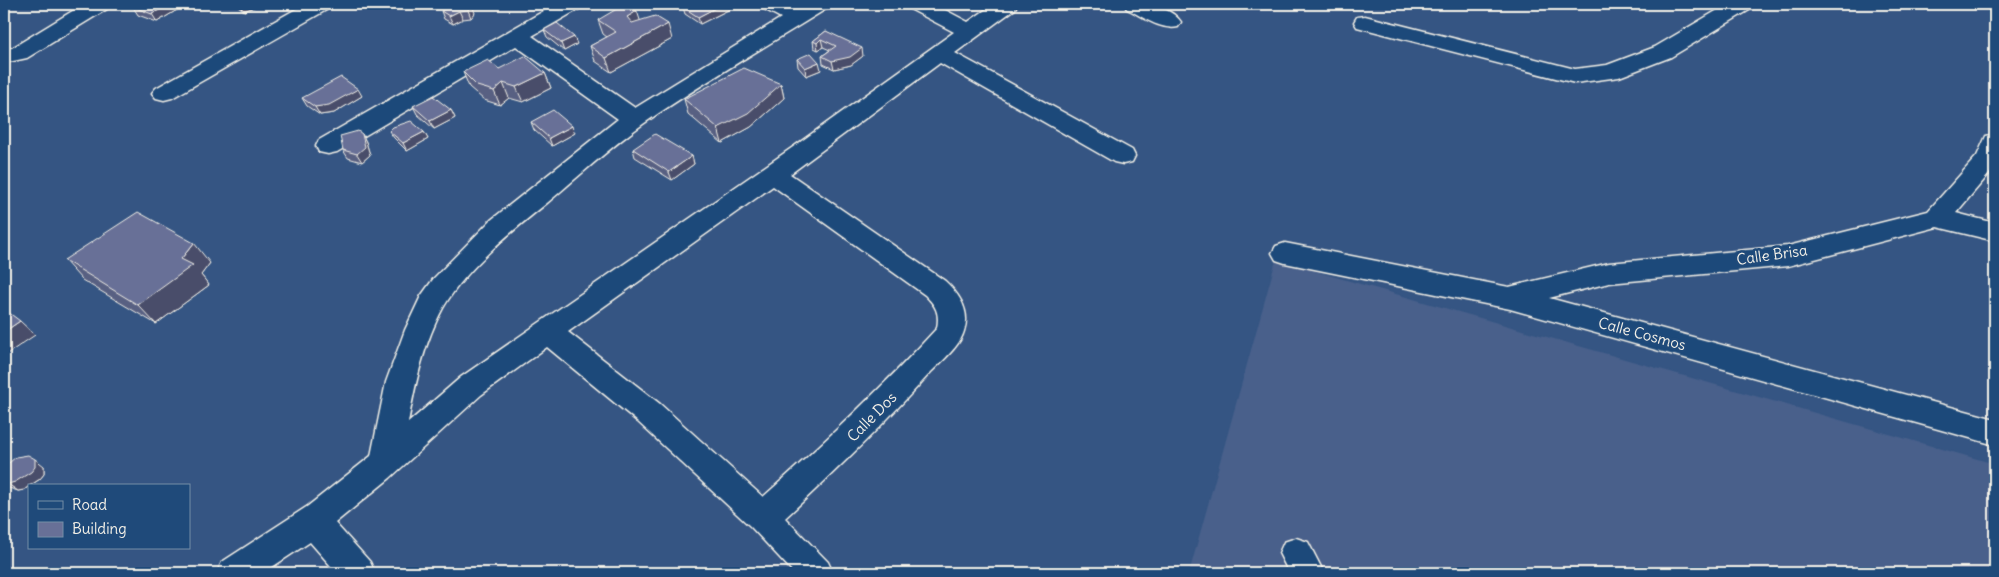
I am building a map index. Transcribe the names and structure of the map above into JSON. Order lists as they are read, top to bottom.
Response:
{
  "streets": {
    "street": ["Calle Brisa", "Calle Cosmos", "Calle Dos"]
  },
  "crossings": [
    ["Calle Brisa", "Calle Cosmos"]
  ],
  "legend": ["Road", "Building"]
}
